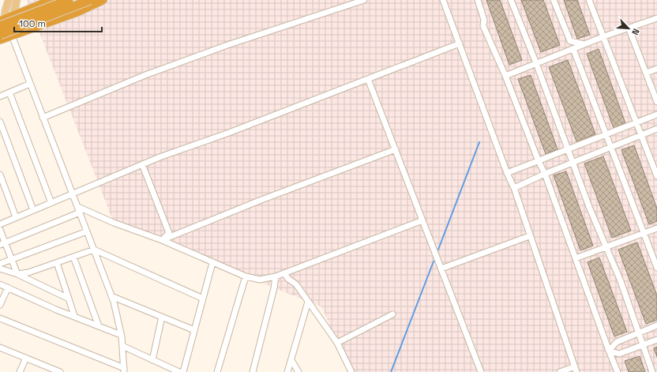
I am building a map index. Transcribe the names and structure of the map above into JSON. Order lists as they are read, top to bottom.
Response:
{
  "scale_bar": "100 m",
  "north": "bottom right"
}
